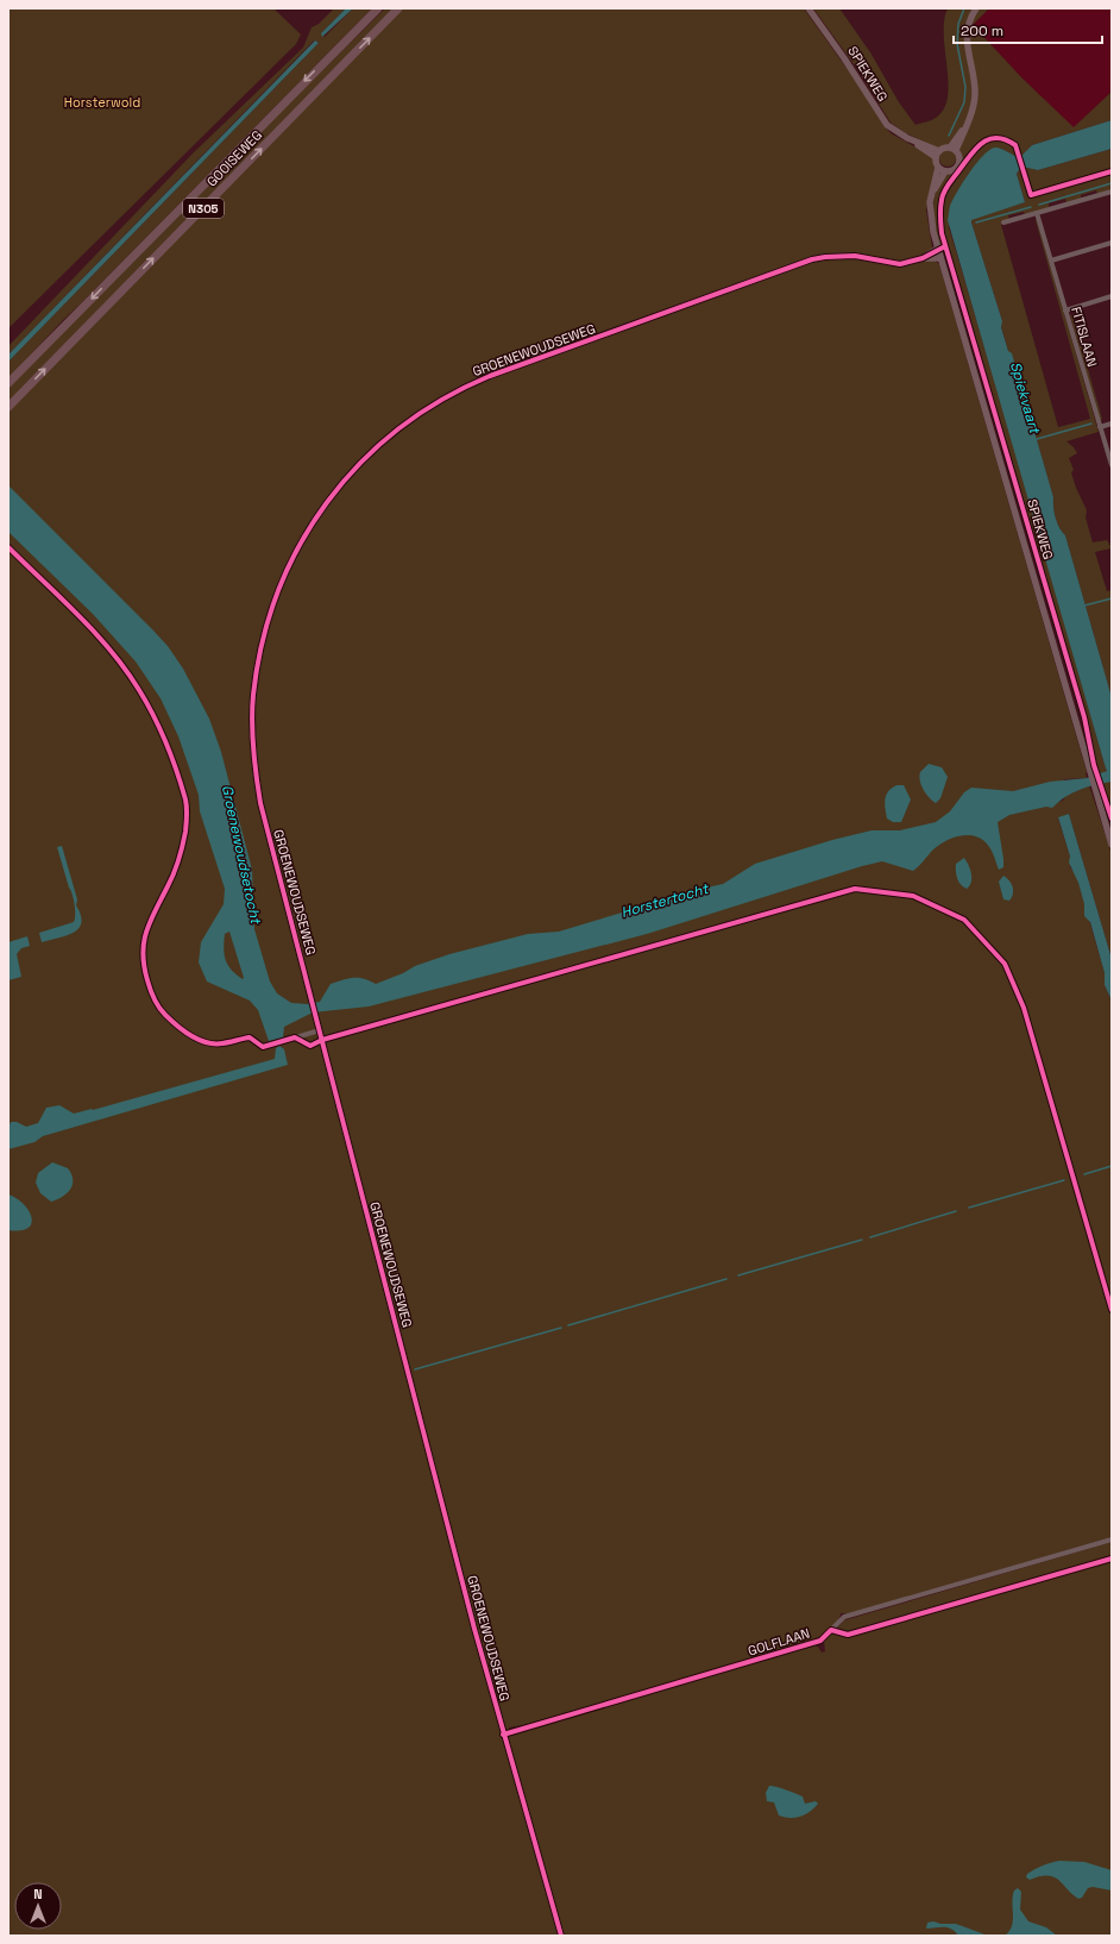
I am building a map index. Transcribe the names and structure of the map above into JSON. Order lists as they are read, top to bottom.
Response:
{
  "streets": {
    "highway": ["GOOISEWEG", "N305"],
    "street": [
      "SPIEKWEG",
      "FITISLAAN",
      "GROENEWOUDSEWEG",
      "GOLFLAAN"
    ]
  },
  "crossings": [
    ["SPIEKWEG", "GROENEWOUDSEWEG"],
    ["GROENEWOUDSEWEG", "GOLFLAAN"]
  ],
  "water": ["Spiekvaart", "Groenewoudsetocht", "Horstertocht"],
  "parks": ["Horsterwold"],
  "scale_bar": "200 m",
  "north": "top"
}
